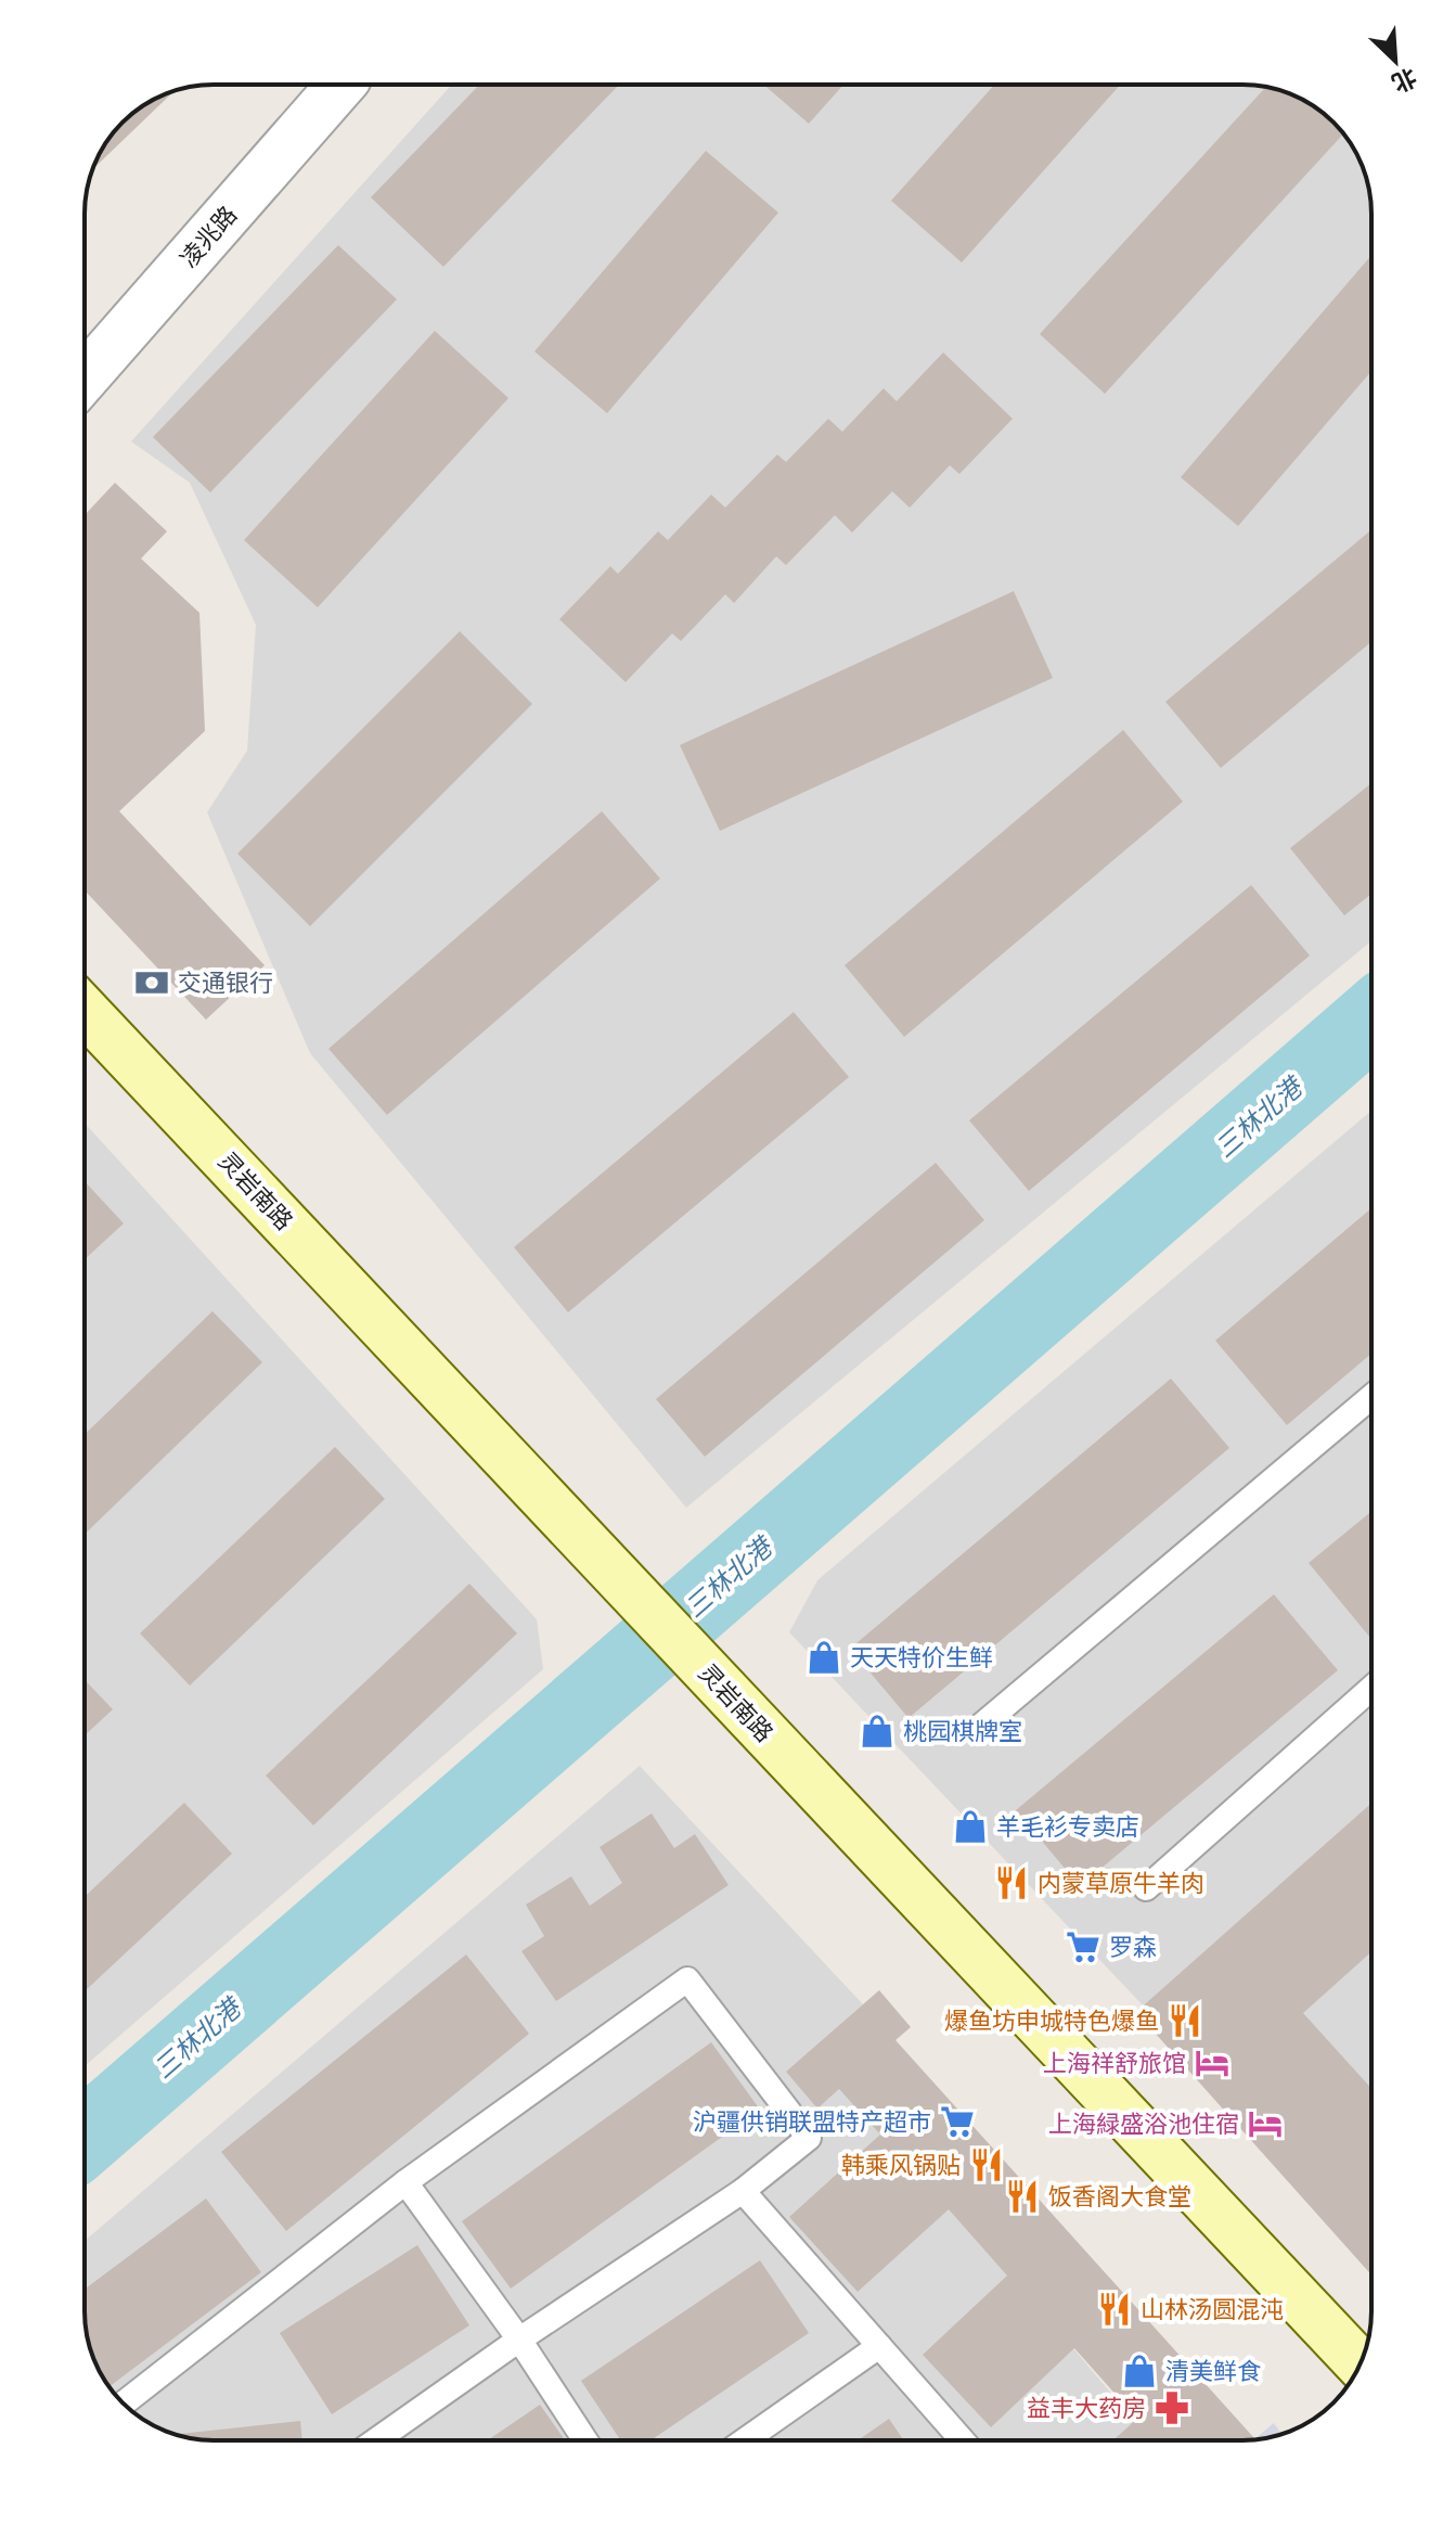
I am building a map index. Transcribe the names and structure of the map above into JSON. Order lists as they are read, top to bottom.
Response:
{
  "streets": {
    "street": ["凌兆路", "灵岩南路"]
  },
  "water": ["三林北港"],
  "places": {
    "bank": ["交通银行"],
    "shop": [
      "天天特价生鲜",
      "桃园棋牌室",
      "羊毛衫专卖店",
      "清美鲜食"
    ],
    "restaurant": [
      "内蒙草原牛羊肉",
      "爆鱼坊申城特色爆鱼",
      "韩乘风锅贴",
      "饭香阁大食堂",
      "山林汤圆混沌"
    ],
    "supermarket": ["罗森", "沪疆供销联盟特产超市"],
    "hotel": ["上海祥舒旅馆", "上海緑盛浴池住宿"],
    "pharmacy": ["益丰大药房"]
  },
  "north": "bottom right"
}
